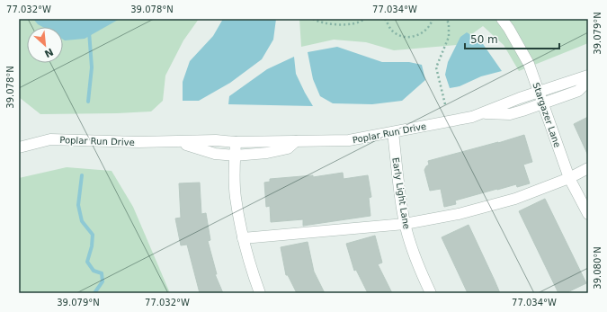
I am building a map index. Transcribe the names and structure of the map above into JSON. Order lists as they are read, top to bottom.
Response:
{
  "streets": {
    "street": ["Stargazer Lane", "Poplar Run Drive", "Early Light Lane"]
  },
  "crossings": [
    ["Stargazer Lane", "Poplar Run Drive"],
    ["Poplar Run Drive", "Early Light Lane"]
  ],
  "scale_bar": "50 m",
  "north": "bottom right",
  "coordinates": [
    "77.032°W",
    "39.078°N",
    "77.034°W",
    "39.079°N",
    "39.080°N"
  ]
}
